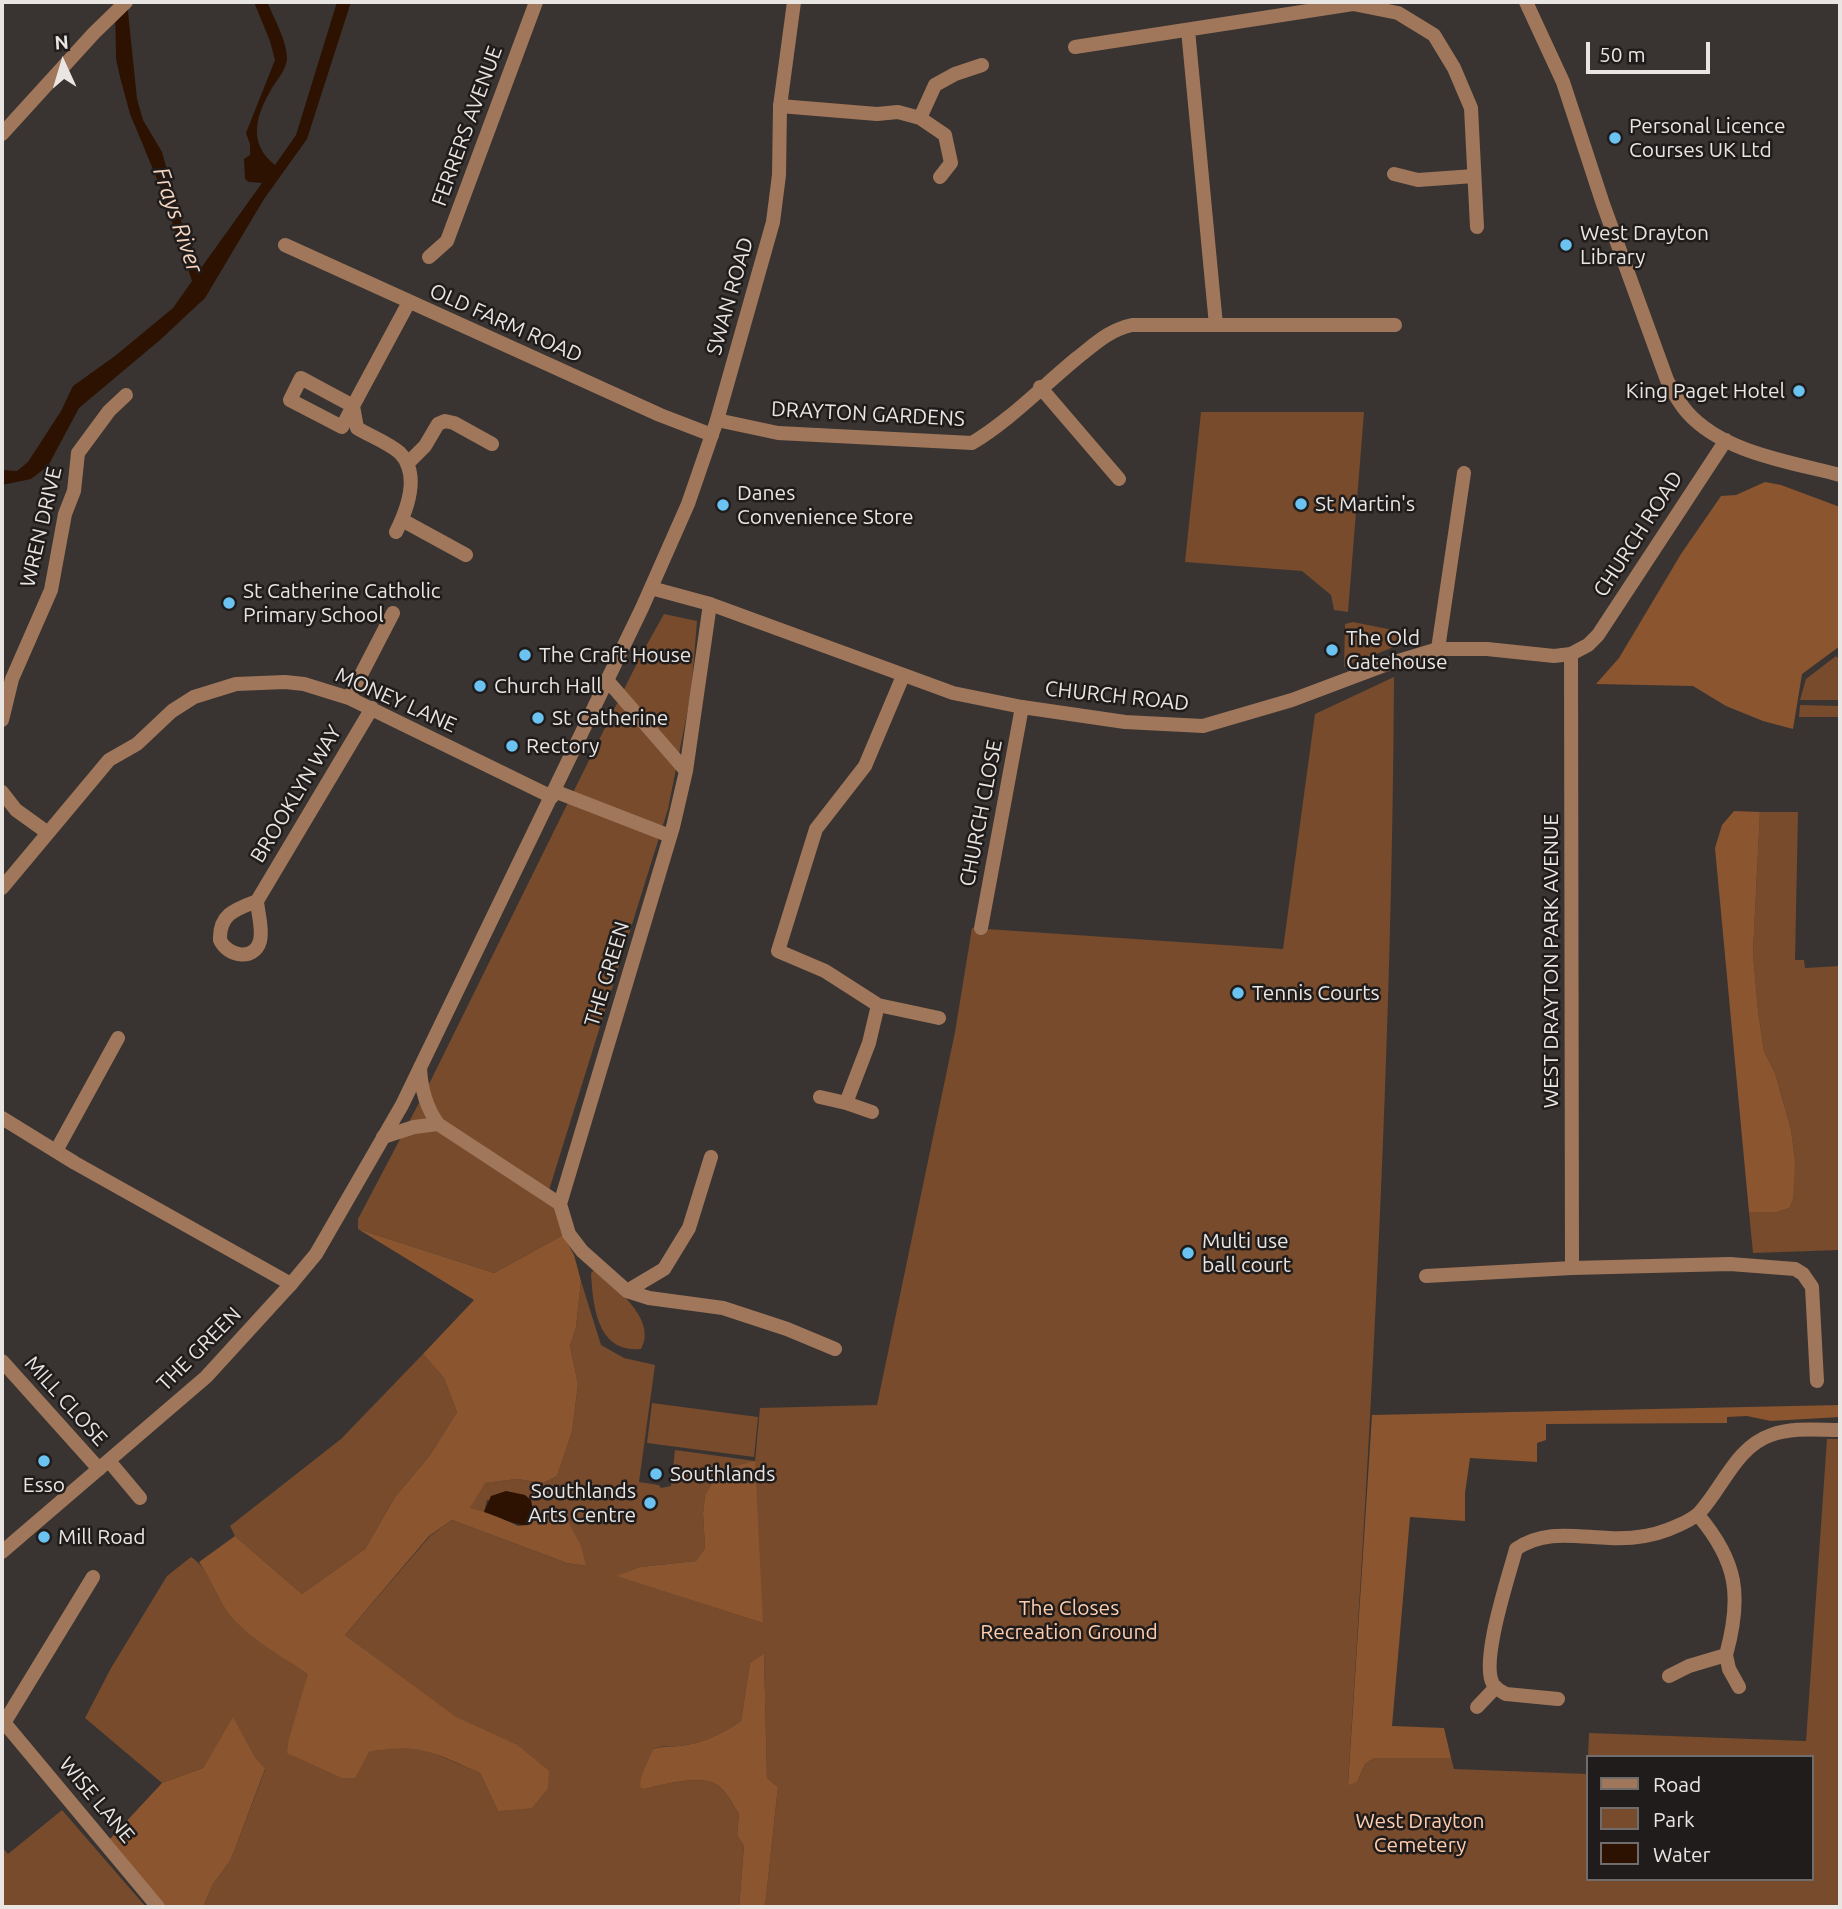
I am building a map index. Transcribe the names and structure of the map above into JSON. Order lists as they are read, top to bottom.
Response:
{
  "streets": {
    "street": [
      "FERRERS AVENUE",
      "SWAN ROAD",
      "OLD FARM ROAD",
      "DRAYTON GARDENS",
      "WREN DRIVE",
      "CHURCH ROAD",
      "MONEY LANE",
      "BROOKLYN WAY",
      "CHURCH CLOSE",
      "WEST DRAYTON PARK AVENUE",
      "THE GREEN",
      "MILL CLOSE",
      "WISE LANE"
    ]
  },
  "crossings": [
    ["SWAN ROAD", "OLD FARM ROAD"],
    ["SWAN ROAD", "DRAYTON GARDENS"],
    ["SWAN ROAD", "CHURCH ROAD"],
    ["SWAN ROAD", "THE GREEN"],
    ["CHURCH ROAD", "CHURCH CLOSE"],
    ["CHURCH ROAD", "WEST DRAYTON PARK AVENUE"],
    ["CHURCH ROAD", "THE GREEN"],
    ["MONEY LANE", "BROOKLYN WAY"],
    ["MONEY LANE", "THE GREEN"],
    ["THE GREEN", "MILL CLOSE"]
  ],
  "water": ["Frays River"],
  "parks": ["The Closes Recreation Ground", "West Drayton Cemetery"],
  "places": [
    "Personal Licence Courses UK Ltd",
    "West Drayton Library",
    "King Paget Hotel",
    "St Martin's",
    "Danes Convenience Store",
    "St Catherine Catholic Primary School",
    "The Old Gatehouse",
    "The Craft House",
    "Church Hall",
    "St Catherine",
    "Rectory",
    "Tennis Courts",
    "Multi use ball court",
    "Esso",
    "Southlands",
    "Southlands Arts Centre",
    "Mill Road"
  ],
  "legend": ["Road", "Park", "Water"],
  "scale_bar": "50 m",
  "north": "top"
}
